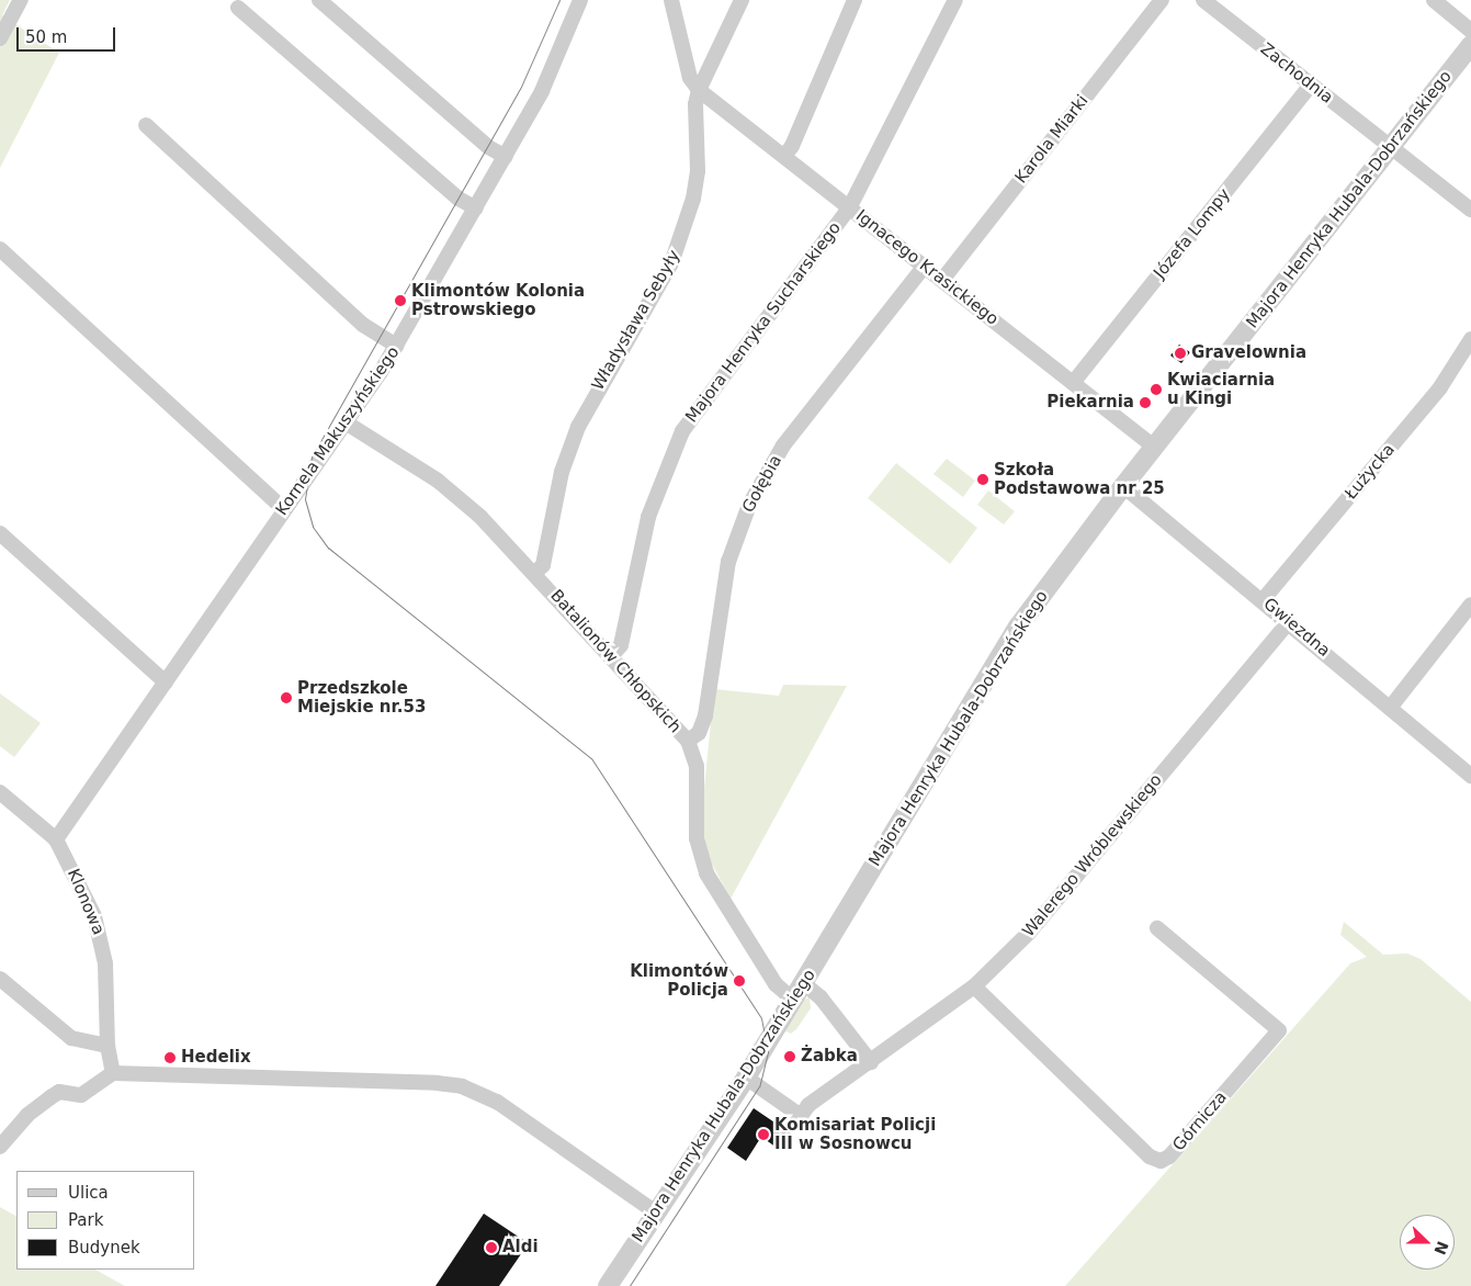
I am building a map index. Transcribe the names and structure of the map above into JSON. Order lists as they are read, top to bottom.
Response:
{
  "streets": {
    "street": [
      "Zachodnia",
      "Karola Miarki",
      "Majora Henryka Hubala-Dobrzańskiego",
      "Józefa Lompy",
      "Ignacego Krasickiego",
      "Władysława Sebyły",
      "Majora Henryka Sucharskiego",
      "Kornela Makuszyńskiego",
      "Łużycka",
      "Gołębia",
      "Gwiezdna",
      "Batalionów Chłopskich",
      "Walerego Wróblewskiego",
      "Klonowa",
      "Górnicza"
    ]
  },
  "crossings": [
    ["Zachodnia", "Majora Henryka Hubala-Dobrzańskiego"],
    ["Zachodnia", "Józefa Lompy"],
    ["Karola Miarki", "Ignacego Krasickiego"],
    ["Majora Henryka Hubala-Dobrzańskiego", "Ignacego Krasickiego"],
    ["Majora Henryka Hubala-Dobrzańskiego", "Gwiezdna"],
    ["Majora Henryka Hubala-Dobrzańskiego", "Batalionów Chłopskich"],
    ["Majora Henryka Hubala-Dobrzańskiego", "Walerego Wróblewskiego"],
    ["Józefa Lompy", "Ignacego Krasickiego"],
    ["Ignacego Krasickiego", "Władysława Sebyły"],
    ["Ignacego Krasickiego", "Majora Henryka Sucharskiego"],
    ["Ignacego Krasickiego", "Gołębia"],
    ["Władysława Sebyły", "Batalionów Chłopskich"],
    ["Majora Henryka Sucharskiego", "Batalionów Chłopskich"],
    ["Kornela Makuszyńskiego", "Batalionów Chłopskich"],
    ["Kornela Makuszyńskiego", "Klonowa"],
    ["Łużycka", "Gwiezdna"],
    ["Gołębia", "Batalionów Chłopskich"],
    ["Gwiezdna", "Walerego Wróblewskiego"],
    ["Walerego Wróblewskiego", "Górnicza"]
  ],
  "places": [
    "Klimontów Kolonia Pstrowskiego",
    "Gravelownia",
    "Kwiaciarnia u Kingi",
    "Piekarnia",
    "Szkoła Podstawowa nr 25",
    "Przedszkole Miejskie nr.53",
    "Klimontów Policja",
    "Żabka",
    "Hedelix",
    "Komisariat Policji III w Sosnowcu",
    "Aldi"
  ],
  "legend": ["Ulica", "Park", "Budynek"],
  "scale_bar": "50 m",
  "north": "right"
}
